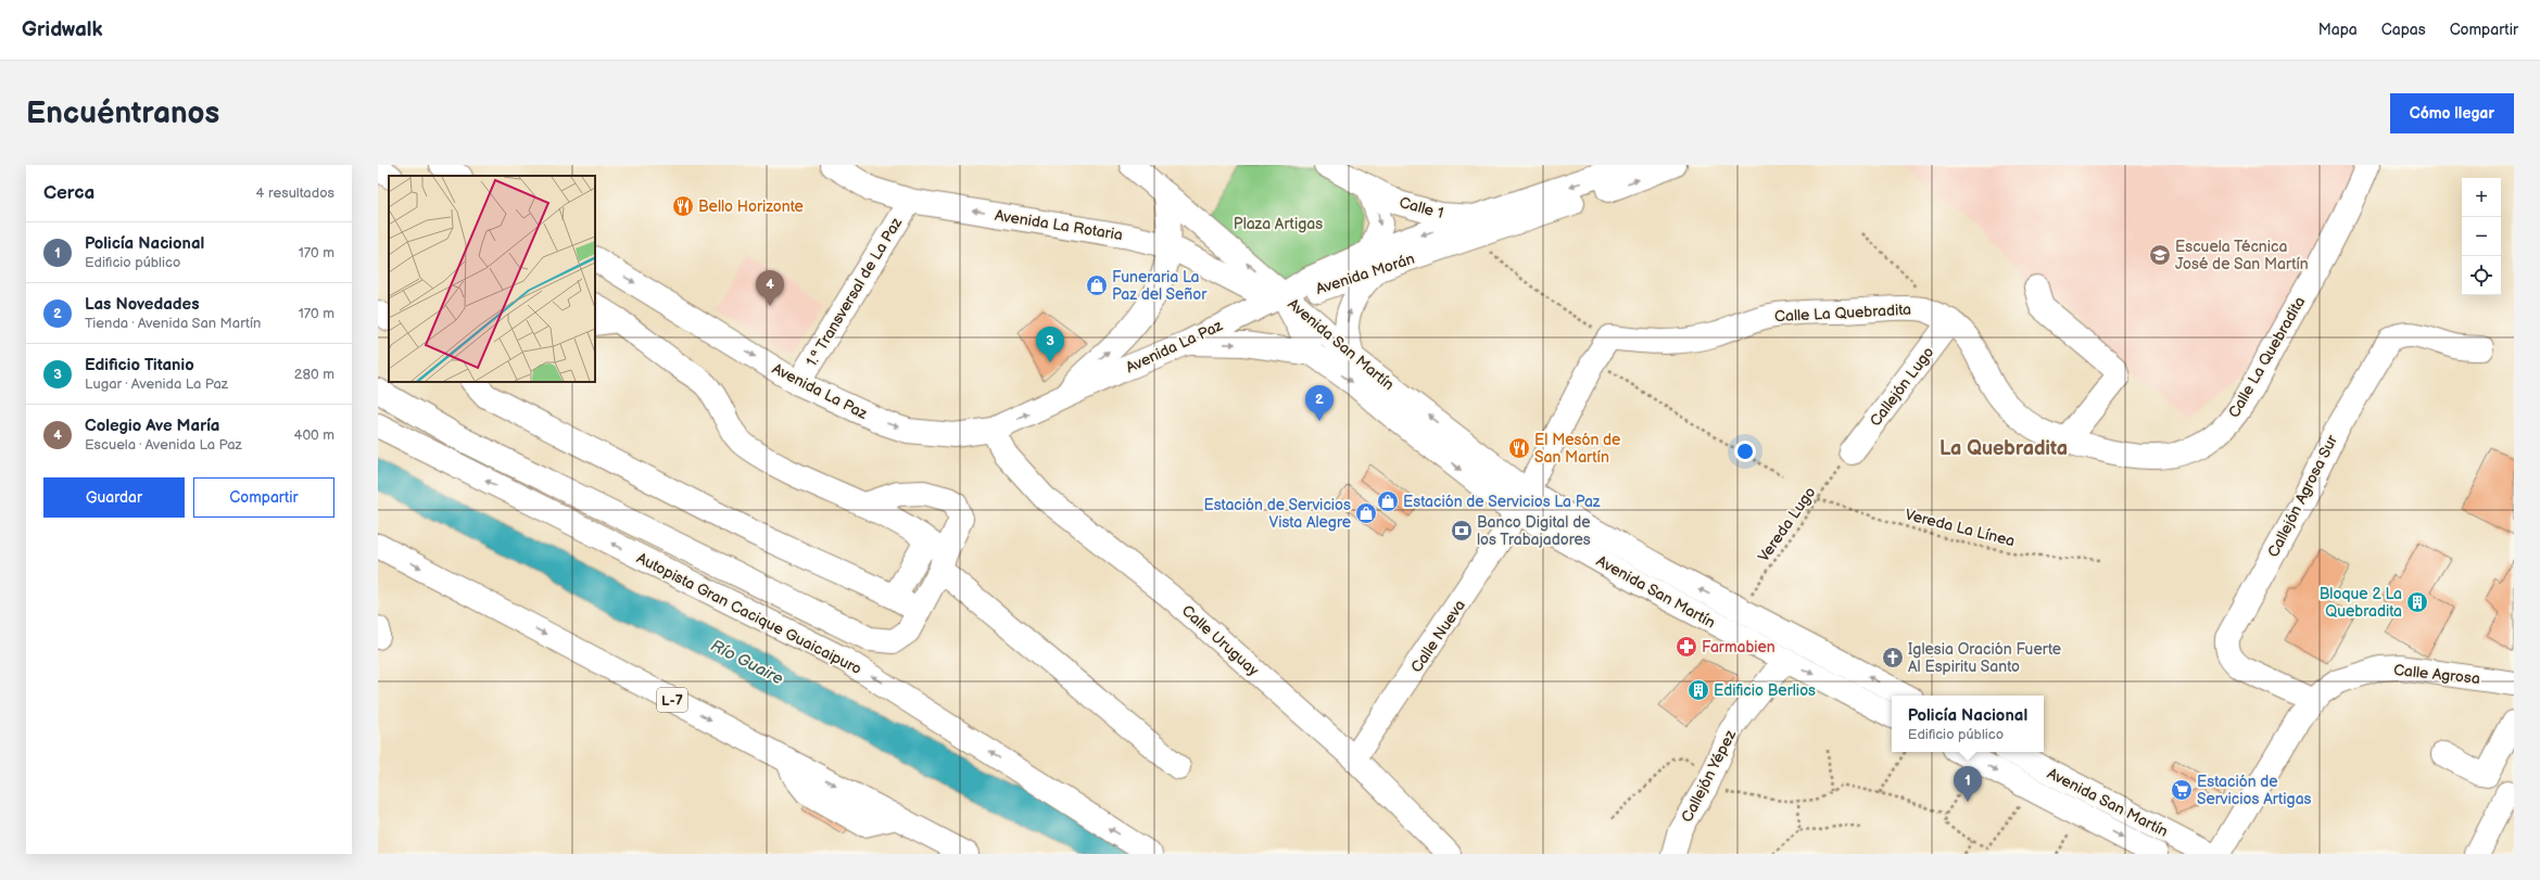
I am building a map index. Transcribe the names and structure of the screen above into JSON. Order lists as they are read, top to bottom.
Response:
{
  "streets": {
    "main road": [
      "Calle 1",
      "Avenida La Rotaria",
      "Avenida Morán",
      "1.ª Transversal de La Paz",
      "Calle La Quebradita",
      "Avenida San Martín",
      "Avenida La Paz",
      "Callejón Lugo",
      "Callejón Agrosa Sur",
      "Autopista Gran Cacique Guaicaipuro",
      "Calle Nueva",
      "Calle Uruguay",
      "Calle Agrosa",
      "L-7",
      "Callejón Yépez"
    ],
    "path": ["Vereda Lugo", "Vereda La Línea"]
  },
  "crossings": [
    ["Calle 1", "Avenida Morán"],
    ["Avenida La Rotaria", "Avenida Morán"],
    ["Avenida La Rotaria", "1.ª Transversal de La Paz"],
    ["Avenida La Rotaria", "Avenida San Martín"],
    ["Avenida La Rotaria", "Avenida La Paz"],
    ["Avenida Morán", "Avenida San Martín"],
    ["Avenida Morán", "Avenida La Paz"],
    ["1.ª Transversal de La Paz", "Avenida La Paz"],
    ["Calle La Quebradita", "Callejón Lugo"],
    ["Avenida San Martín", "Avenida La Paz"],
    ["Avenida San Martín", "Vereda Lugo"],
    ["Avenida San Martín", "Calle Nueva"],
    ["Avenida San Martín", "Callejón Yépez"],
    ["Avenida La Paz", "Calle Uruguay"],
    ["Callejón Lugo", "Vereda Lugo"],
    ["Callejón Agrosa Sur", "Calle Agrosa"],
    ["Vereda Lugo", "Vereda La Línea"],
    ["Calle Nueva", "Calle Uruguay"]
  ],
  "one_way": ["Avenida La Rotaria"],
  "districts": ["La Quebradita"],
  "water": ["Río Guaire"],
  "parks": ["Plaza Artigas"],
  "places": {
    "restaurant": ["Bello Horizonte", "El Mesón de San Martín"],
    "school or university": ["Escuela Técnica José de San Martín"],
    "shop": ["Funeraria La Paz del Señor", "Estación de Servicios La Paz", "Estación de Servicios Vista Alegre"],
    "bank": ["Banco Digital de los Trabajadores"],
    "building": ["Bloque 2 La Quebradita", "Edificio Berlios"],
    "pharmacy": ["Farmabien"],
    "church": ["Iglesia Oración Fuerte Al Espiritu Santo"],
    "supermarket": ["Estación de Servicios Artigas"]
  },
  "page": {
    "header": "Gridwalk",
    "nav": ["Mapa", "Capas", "Compartir"],
    "buttons": [
      "Cómo llegar",
      ["Guardar", "Compartir"]
    ],
    "title": "Encuéntranos",
    "heading": ["Cerca", "4 resultados"],
    "map_buttons": ["+", "−"],
    "list": [
      {
        "mark": "1",
        "name": "Policía Nacional",
        "note": "Edificio público",
        "value": "170 m"
      },
      {
        "mark": "2",
        "name": "Las Novedades",
        "note": "Tienda · Avenida San Martín",
        "value": "170 m"
      },
      {
        "mark": "3",
        "name": "Edificio Titanio",
        "note": "Lugar · Avenida La Paz",
        "value": "280 m"
      },
      {
        "mark": "4",
        "name": "Colegio Ave María",
        "note": "Escuela · Avenida La Paz",
        "value": "400 m"
      }
    ],
    "pins": [
      "4",
      "3",
      "2",
      "1"
    ],
    "popup": ["Policía Nacional", "Edificio público"]
  }
}
